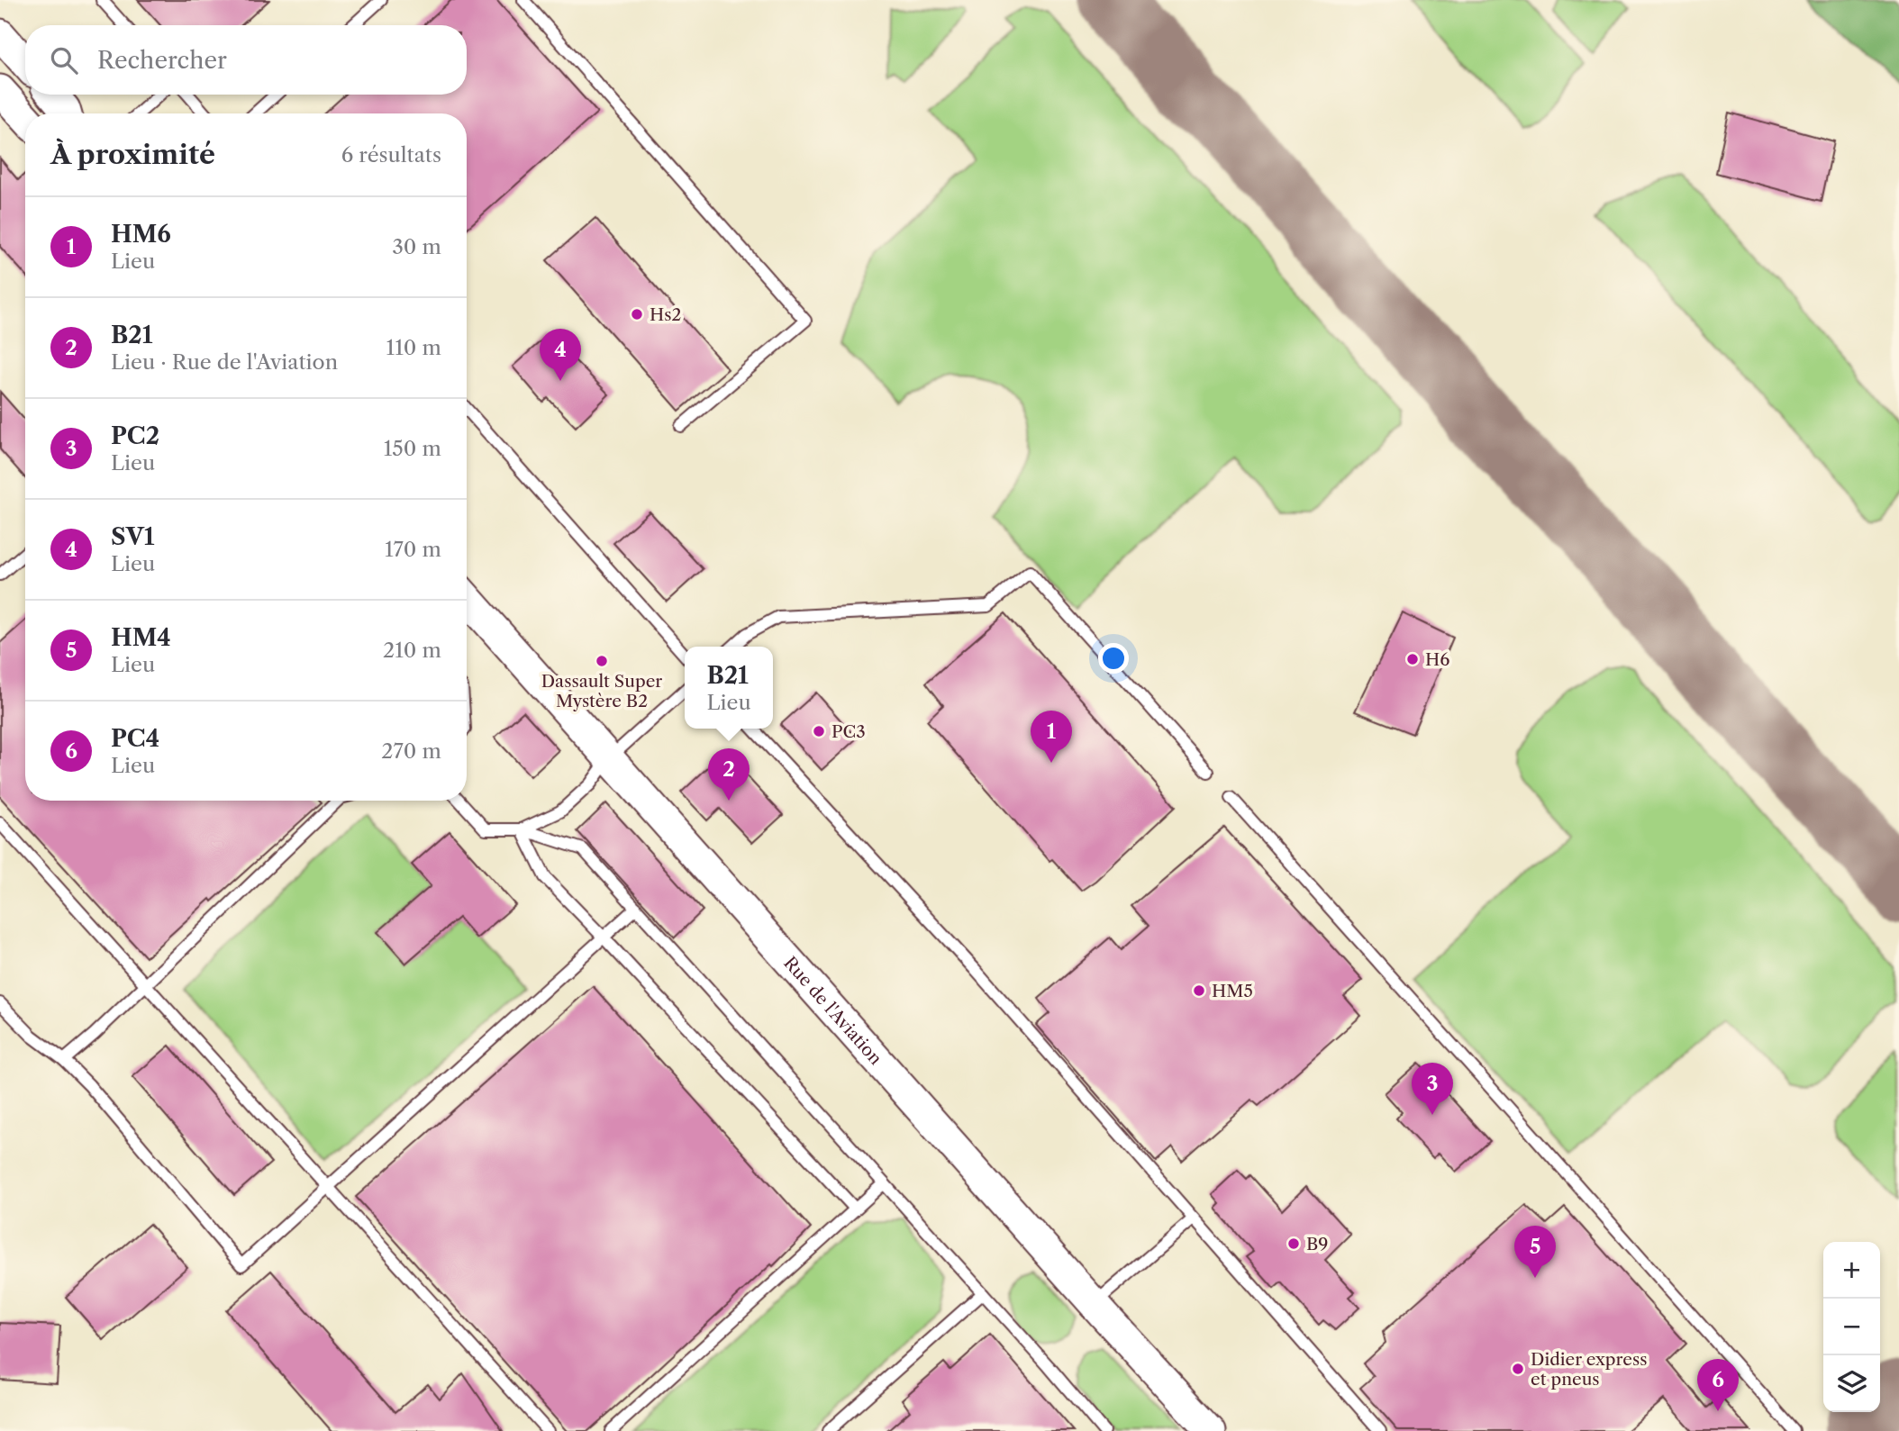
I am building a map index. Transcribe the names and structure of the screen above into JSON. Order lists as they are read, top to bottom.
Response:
{
  "streets": {
    "street": ["Rue de l'Aviation"]
  },
  "places": [
    "Hs2",
    "H6",
    "Dassault Super Mystère B2",
    "PC3",
    "HM5",
    "B9",
    "Didier express et pneus"
  ],
  "page": {
    "search": "Rechercher",
    "heading": ["À proximité", "6 résultats"],
    "list": [
      {
        "mark": "1",
        "name": "HM6",
        "note": "Lieu",
        "value": "30 m"
      },
      {
        "mark": "2",
        "name": "B21",
        "note": "Lieu · Rue de l'Aviation",
        "value": "110 m"
      },
      {
        "mark": "3",
        "name": "PC2",
        "note": "Lieu",
        "value": "150 m"
      },
      {
        "mark": "4",
        "name": "SV1",
        "note": "Lieu",
        "value": "170 m"
      },
      {
        "mark": "5",
        "name": "HM4",
        "note": "Lieu",
        "value": "210 m"
      },
      {
        "mark": "6",
        "name": "PC4",
        "note": "Lieu",
        "value": "270 m"
      }
    ],
    "pins": [
      "4",
      "1",
      "2",
      "3",
      "5",
      "6"
    ],
    "popup": ["B21", "Lieu"],
    "map_buttons": ["+", "−"]
  }
}
